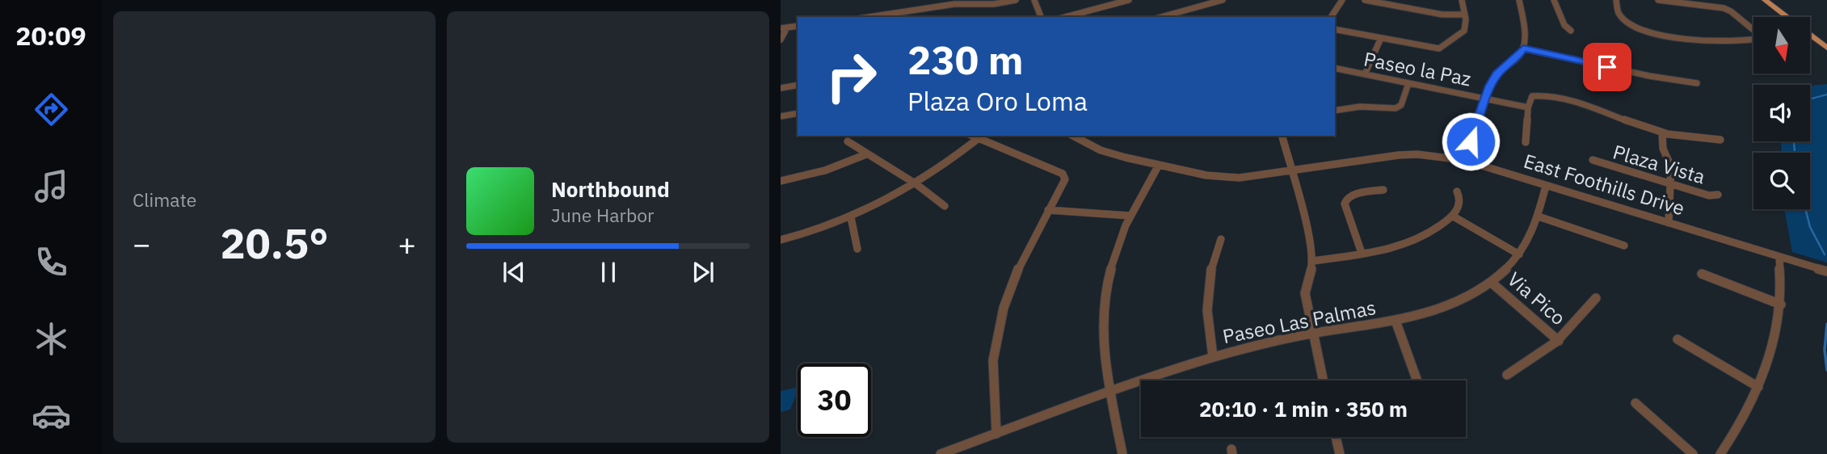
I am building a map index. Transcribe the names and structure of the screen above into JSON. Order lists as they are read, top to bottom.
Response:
{
  "streets": {
    "street": [
      "Paseo la Paz",
      "Plaza Vista",
      "East Foothills Drive",
      "Via Pico",
      "Paseo Las Palmas"
    ]
  },
  "crossings": [
    ["East Foothills Drive", "Paseo Las Palmas"],
    ["Via Pico", "Paseo Las Palmas"]
  ],
  "north": "bottom",
  "page": {
    "tabs": "20:09",
    "tile": "Climate",
    "turn": ["230 m", "Plaza Oro Loma"],
    "song": ["Northbound", "June Harbor"],
    "heat": ["−", "20.5°", "+"],
    "limit": "30",
    "trip": "20:10 · 1 min · 350 m"
  }
}
